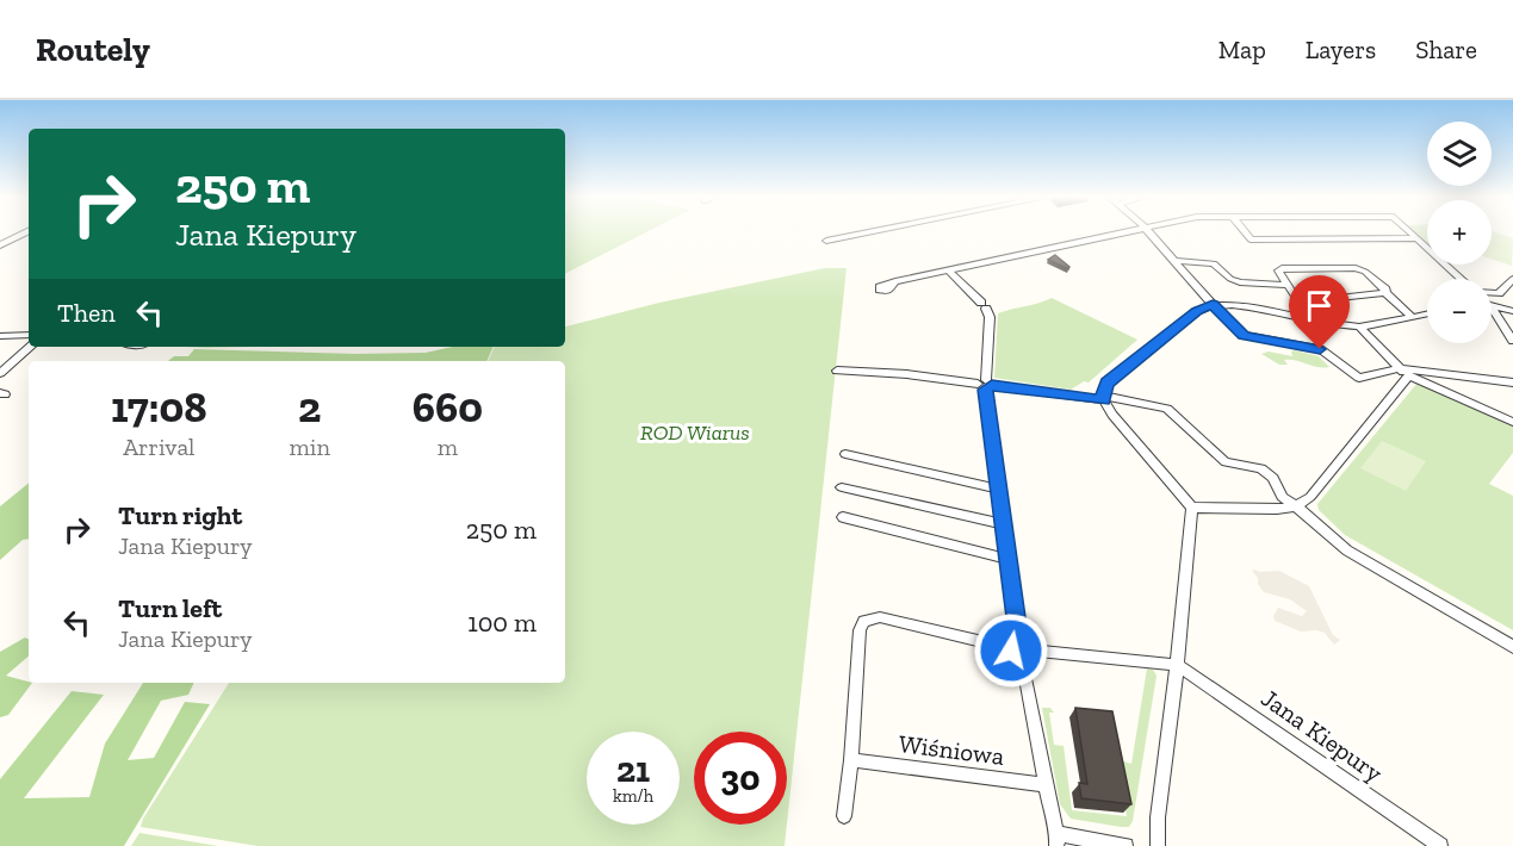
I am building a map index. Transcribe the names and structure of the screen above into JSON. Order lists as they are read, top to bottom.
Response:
{
  "streets": {
    "street": ["Jana Kiepury", "Wiśniowa"]
  },
  "parks": ["ROD Wiarus"],
  "page": {
    "header": "Routely",
    "nav": ["Map", "Layers", "Share"],
    "map_buttons": ["+", "−"],
    "turn": ["250 m", "Jana Kiepury"],
    "then": "Then",
    "eta": [
      "17:08",
      "Arrival",
      "2",
      "min",
      "660",
      "m"
    ],
    "list": [
      {
        "name": "Turn right",
        "note": "Jana Kiepury",
        "value": "250 m"
      },
      {
        "name": "Turn left",
        "note": "Jana Kiepury",
        "value": "100 m"
      }
    ],
    "speed": "21 km/h",
    "limit": "30"
  }
}
